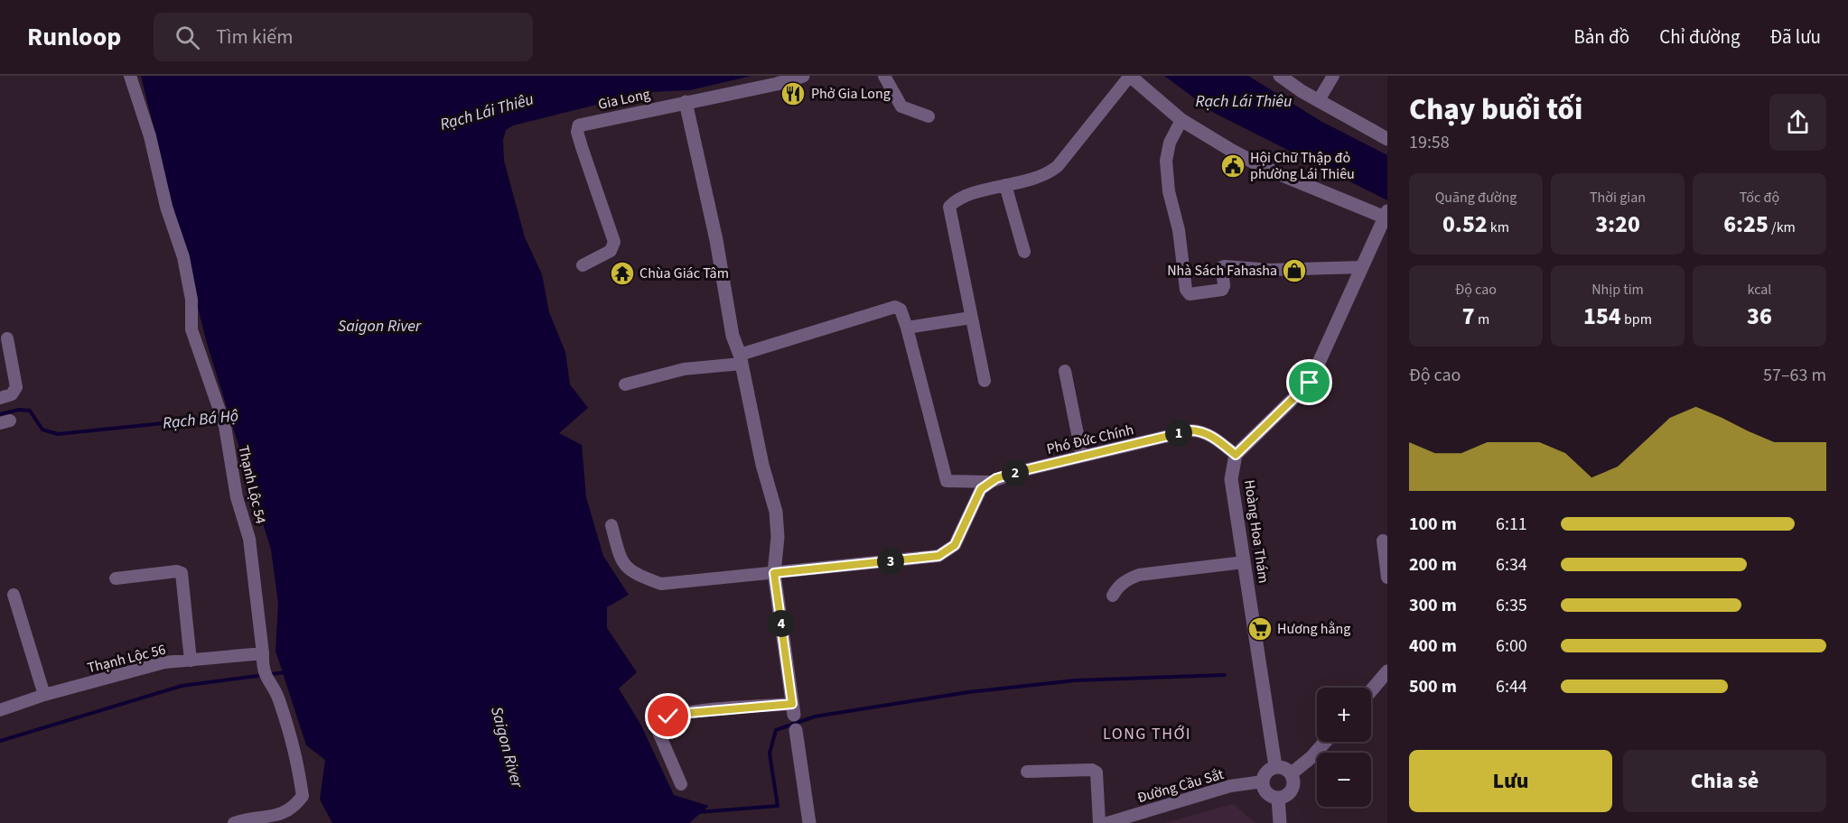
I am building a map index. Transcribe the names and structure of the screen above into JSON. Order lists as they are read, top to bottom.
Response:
{
  "streets": {
    "street": [
      "Gia Long",
      "Phó Đức Chính",
      "Thạnh Lộc 54",
      "Hoàng Hoa Thám",
      "Thạnh Lộc 56",
      "Đường Cầu Sắt"
    ]
  },
  "crossings": [
    ["Phó Đức Chính", "Hoàng Hoa Thám"],
    ["Thạnh Lộc 54", "Thạnh Lộc 56"],
    ["Hoàng Hoa Thám", "Đường Cầu Sắt"]
  ],
  "districts": ["LONG THỚI"],
  "water": ["Rạch Lái Thiêu", "Saigon River", "Rạch Bá Hộ"],
  "places": {
    "restaurant": ["Phở Gia Long"],
    "public building": ["Hội Chữ Thập đỏ phường Lái Thiêu"],
    "shop": ["Nhà Sách Fahasha"],
    "temple": ["Chùa Giác Tâm"],
    "supermarket": ["Hương hằng"]
  },
  "page": {
    "header": "Runloop",
    "search": "Tìm kiếm",
    "nav": ["Bản đồ", "Chỉ đường", "Đã lưu"],
    "heading": ["Chạy buổi tối", "19:58"],
    "stats": [
      ["Quãng đường", "0.52 km"],
      ["Thời gian", "3:20"],
      ["Tốc độ", "6:25 /km"],
      ["Độ cao", "7 m"],
      ["Nhịp tim", "154 bpm"],
      ["kcal", "36"]
    ],
    "chart": ["Độ cao", "57–63 m"],
    "pins": [
      "1",
      "2",
      "3",
      "4"
    ],
    "list": [
      {
        "name": "100 m",
        "note": "6:11"
      },
      {
        "name": "200 m",
        "note": "6:34"
      },
      {
        "name": "300 m",
        "note": "6:35"
      },
      {
        "name": "400 m",
        "note": "6:00"
      },
      {
        "name": "500 m",
        "note": "6:44"
      }
    ],
    "map_buttons": ["+", "−"],
    "buttons": ["Lưu", "Chia sẻ"]
  }
}
